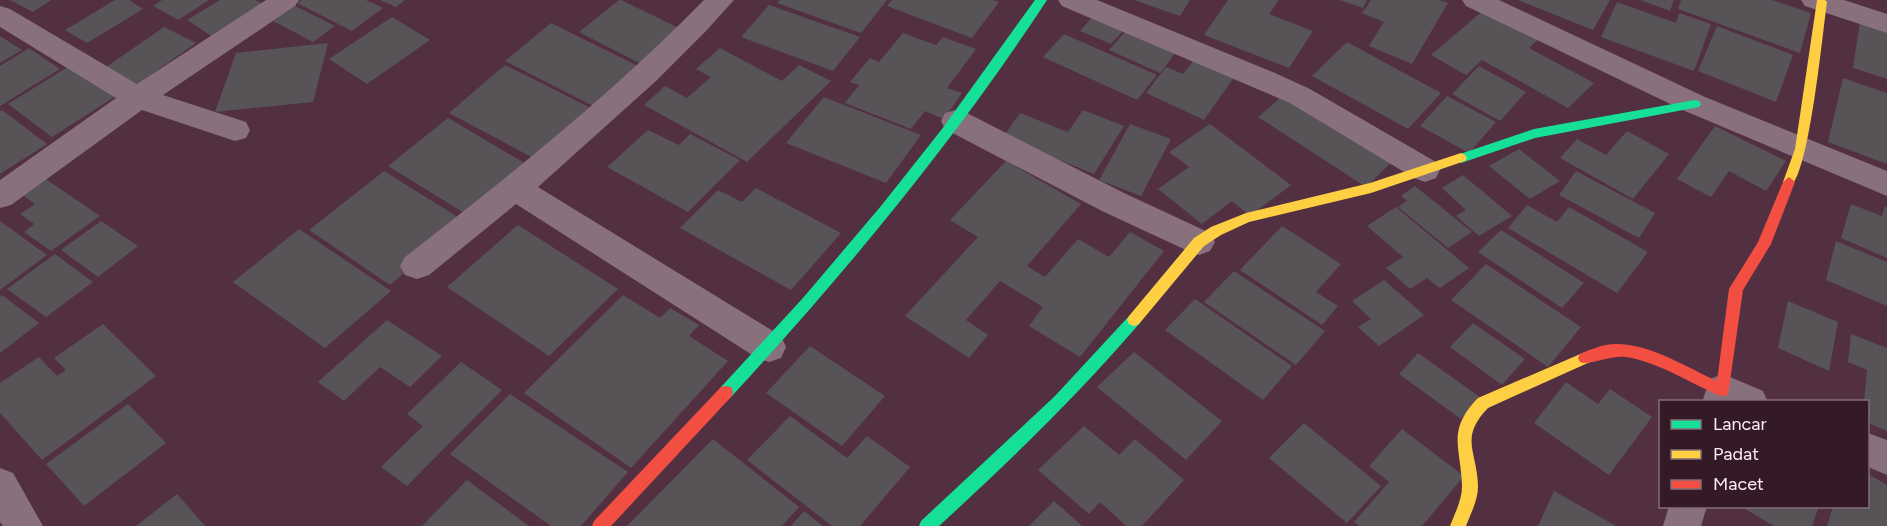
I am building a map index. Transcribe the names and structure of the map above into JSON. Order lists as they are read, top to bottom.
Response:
{
  "legend": ["Lancar", "Padat", "Macet"]
}
